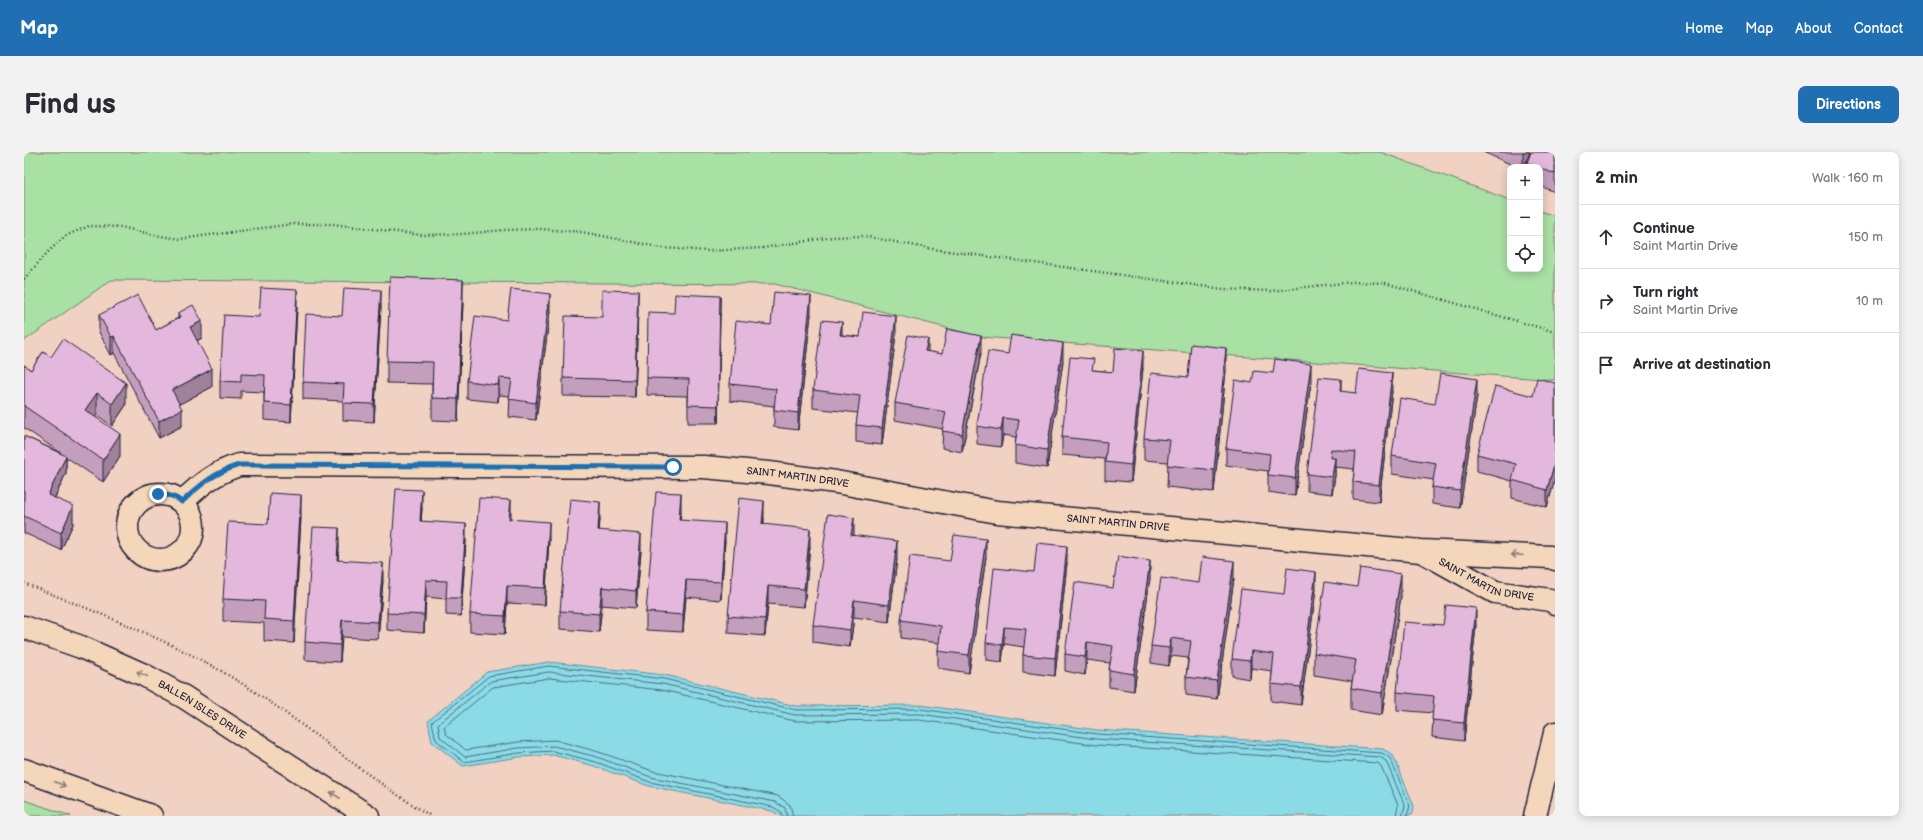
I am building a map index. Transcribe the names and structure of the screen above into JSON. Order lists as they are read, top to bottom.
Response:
{
  "streets": {
    "street": ["SAINT MARTIN DRIVE", "BALLEN ISLES DRIVE"]
  },
  "page": {
    "header": "Map",
    "nav": [
      "Home",
      "Map",
      "About",
      "Contact"
    ],
    "buttons": "Directions",
    "title": "Find us",
    "heading": ["2 min", "Walk · 160 m"],
    "map_buttons": ["+", "−"],
    "list": [
      ["Continue", "Saint Martin Drive", "150 m"],
      ["Turn right", "Saint Martin Drive", "10 m"],
      "Arrive at destination"
    ]
  }
}
